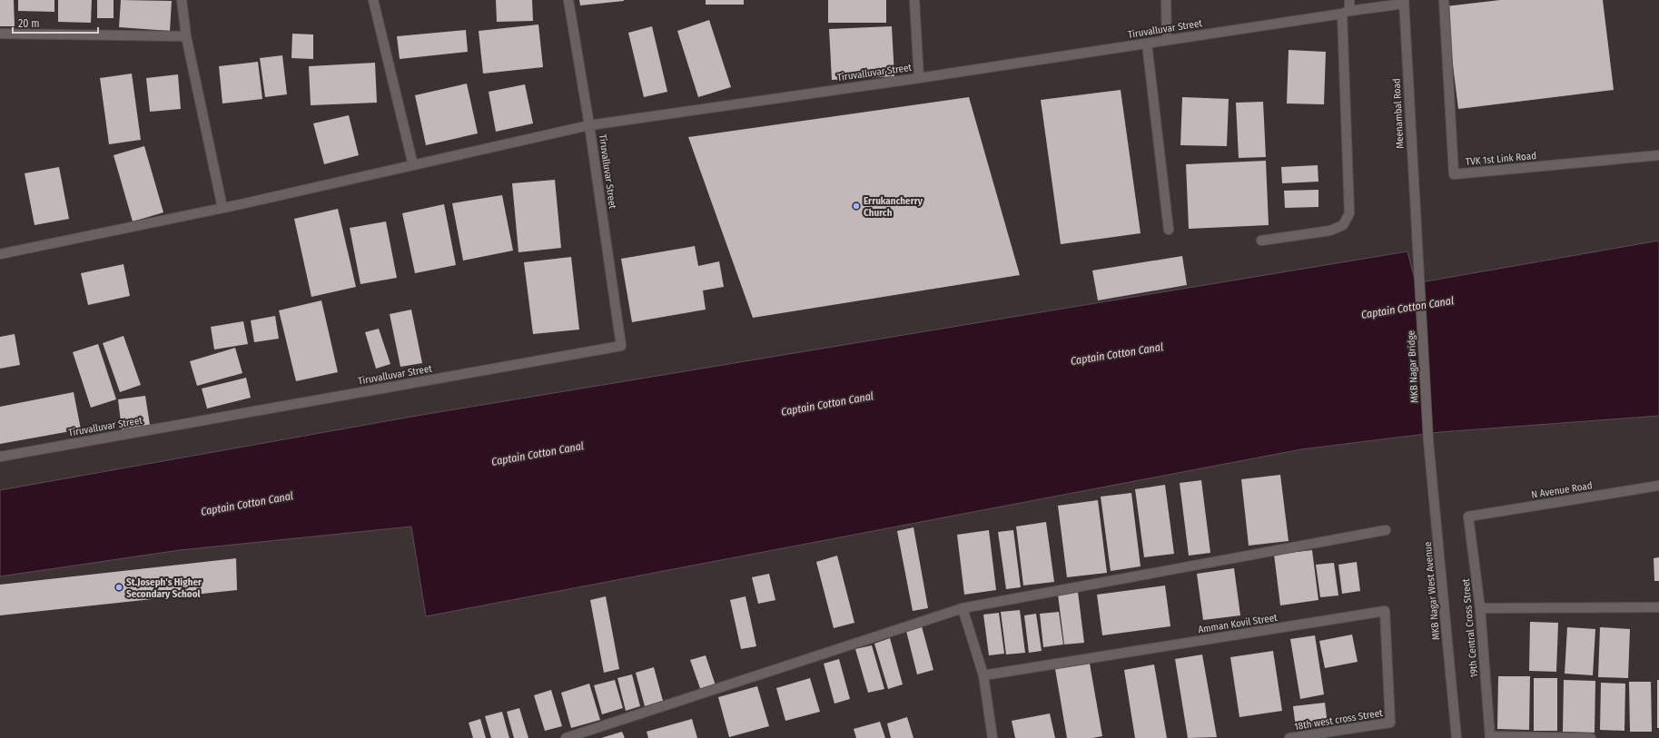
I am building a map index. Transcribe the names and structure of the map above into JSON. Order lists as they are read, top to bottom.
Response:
{
  "streets": {
    "street": [
      "Tiruvalluvar Street",
      "Meenambal Road",
      "TVK 1st Link Road",
      "MKB Nagar Bridge",
      "N Avenue Road",
      "MKB Nagar West Avenue",
      "Amman Kovil Street",
      "19th Central Cross Street",
      "18th west cross Street"
    ]
  },
  "crossings": [
    ["Tiruvalluvar Street", "Meenambal Road"],
    ["Meenambal Road", "MKB Nagar Bridge"],
    ["MKB Nagar Bridge", "MKB Nagar West Avenue"],
    ["N Avenue Road", "19th Central Cross Street"],
    ["Amman Kovil Street", "18th west cross Street"]
  ],
  "water": ["Captain Cotton Canal"],
  "places": ["Errukancherry Church", "St.Joseph's Higher Secondary School"],
  "scale_bar": "20 m"
}
